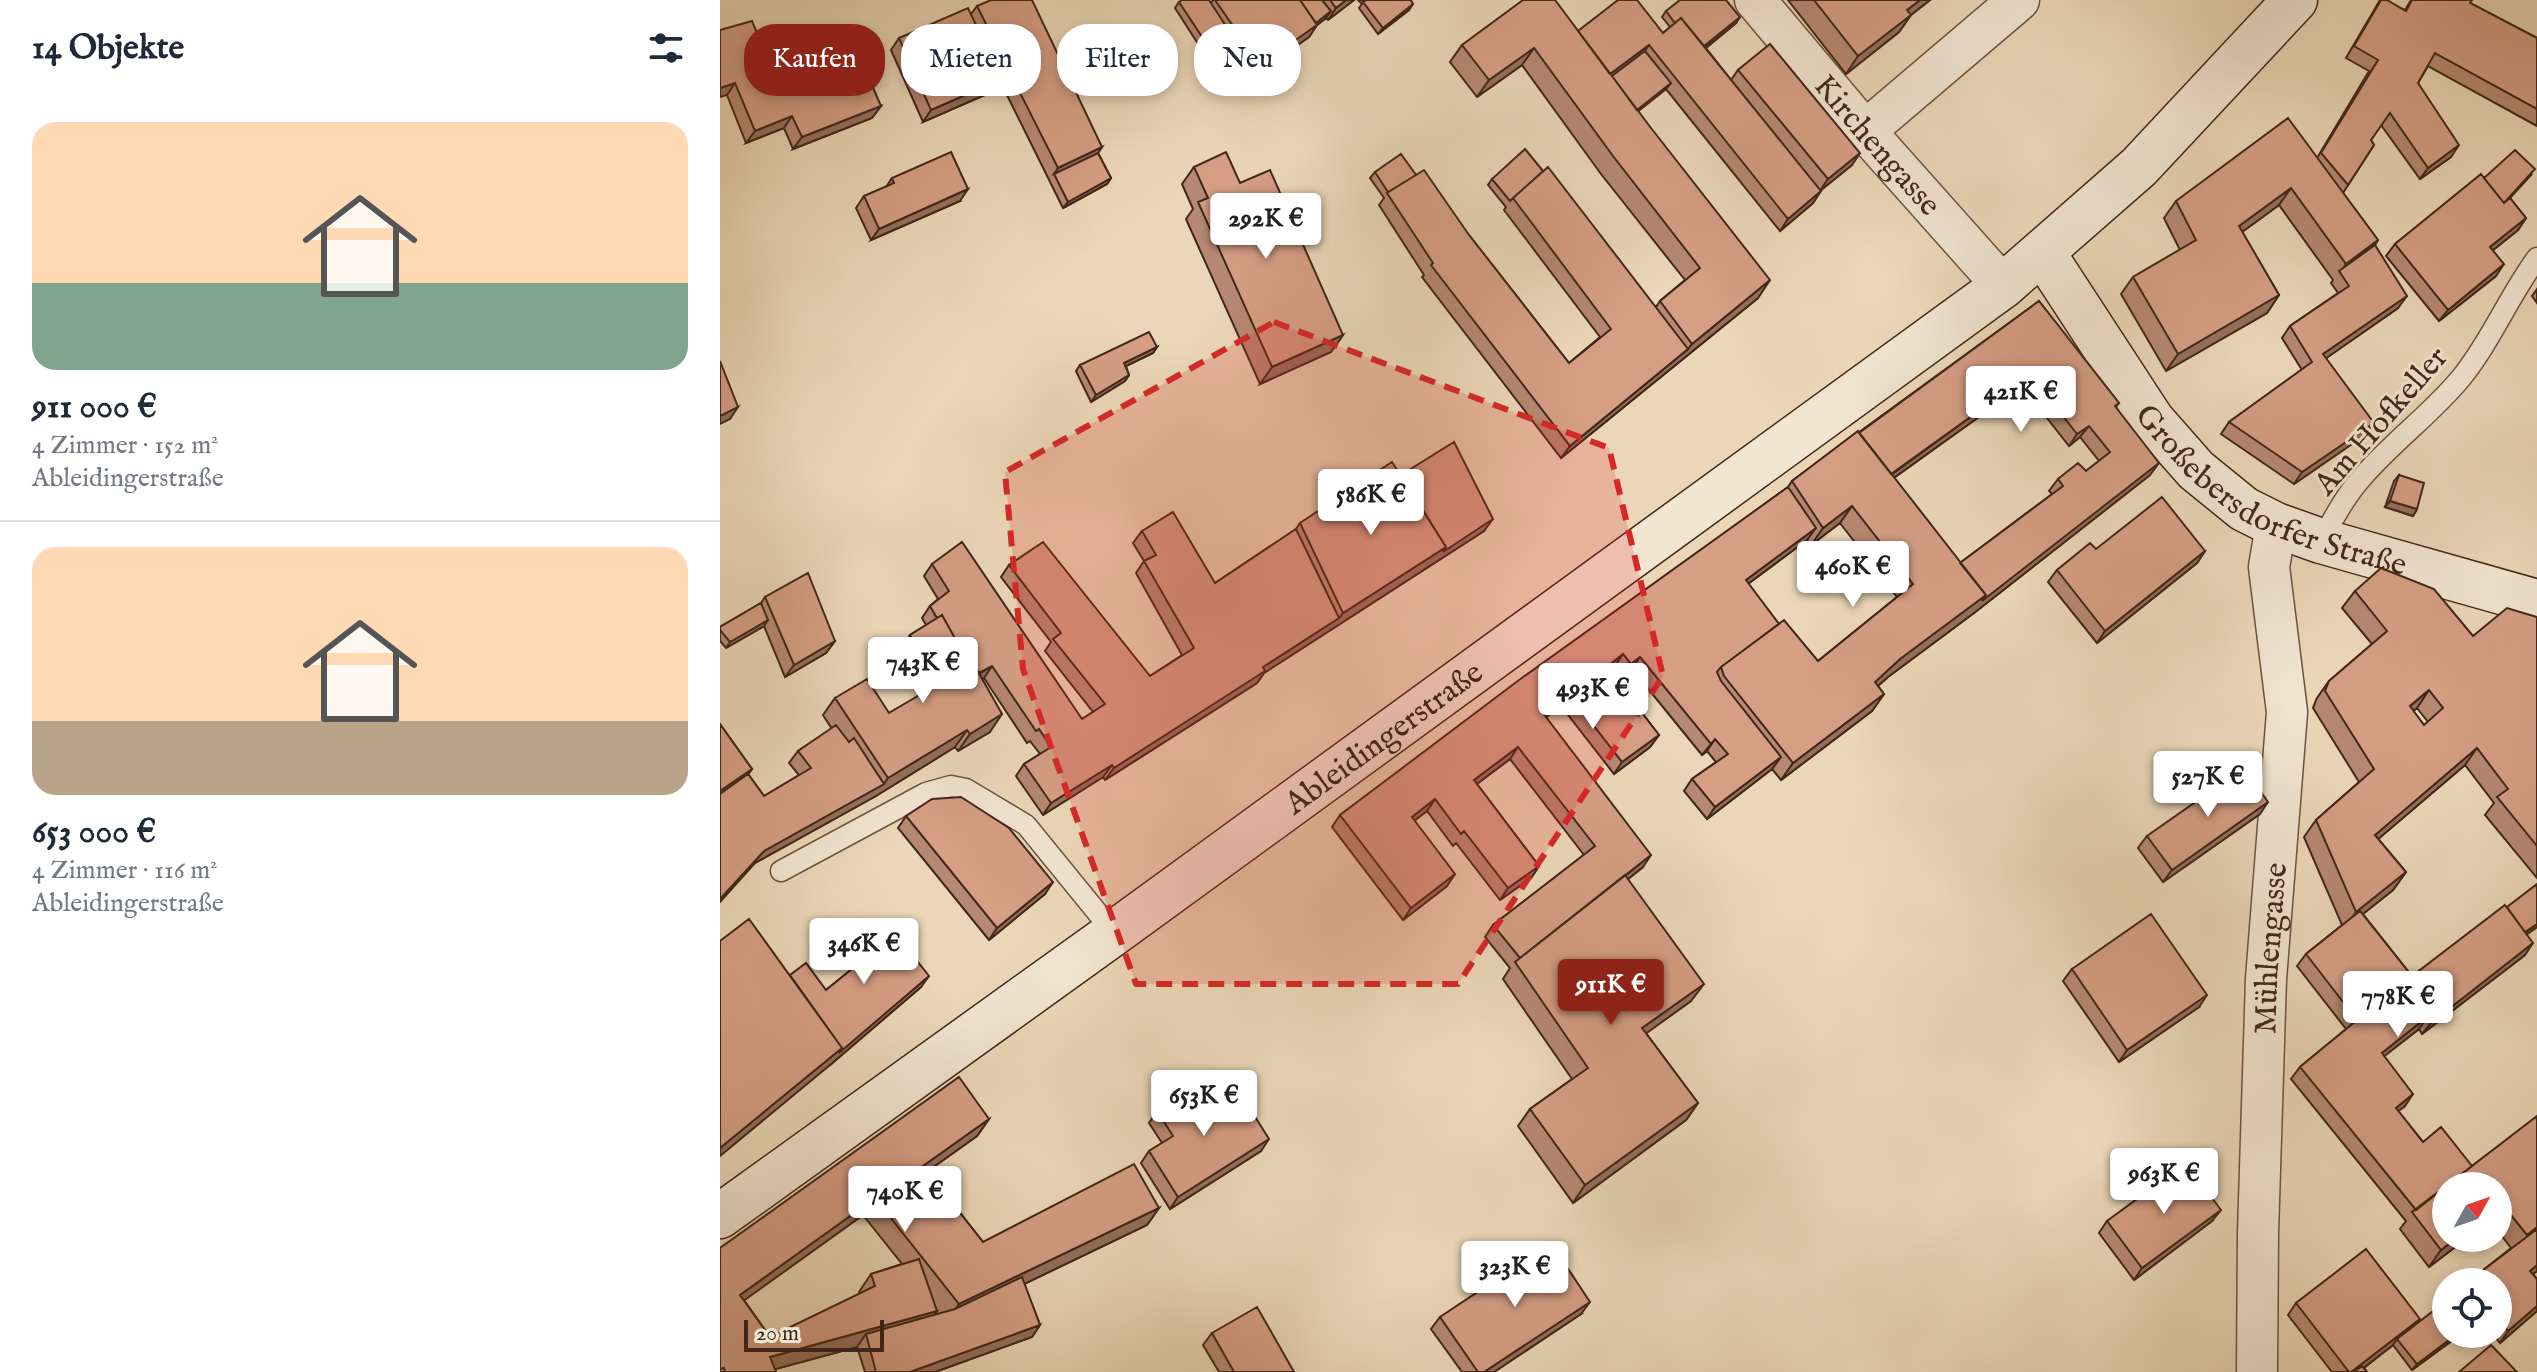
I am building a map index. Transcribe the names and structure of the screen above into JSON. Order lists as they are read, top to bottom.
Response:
{
  "streets": {
    "street": [
      "Kirchengasse",
      "Großebersdorfer Straße",
      "Ableidingerstraße",
      "Mühlengasse"
    ],
    "lane": ["Am Hofkeller"]
  },
  "crossings": [
    ["Kirchengasse", "Ableidingerstraße"],
    ["Am Hofkeller", "Großebersdorfer Straße"],
    ["Großebersdorfer Straße", "Ableidingerstraße"],
    ["Großebersdorfer Straße", "Mühlengasse"]
  ],
  "scale_bar": "20 m",
  "north": "top right",
  "page": {
    "heading": "14 Objekte",
    "chip": [
      "Kaufen",
      "Mieten",
      "Filter",
      "Neu"
    ],
    "list": [
      {
        "name": "911 000 €",
        "note": "4 Zimmer · 152 m² · Ableidingerstraße"
      },
      {
        "name": "653 000 €",
        "note": "4 Zimmer · 116 m² · Ableidingerstraße"
      }
    ],
    "price": [
      "292K €",
      "421K €",
      "586K €",
      "460K €",
      "743K €",
      "493K €",
      "527K €",
      "346K €",
      "911K €",
      "778K €",
      "653K €",
      "963K €",
      "740K €",
      "323K €"
    ],
    "scale": "20 m"
  }
}
